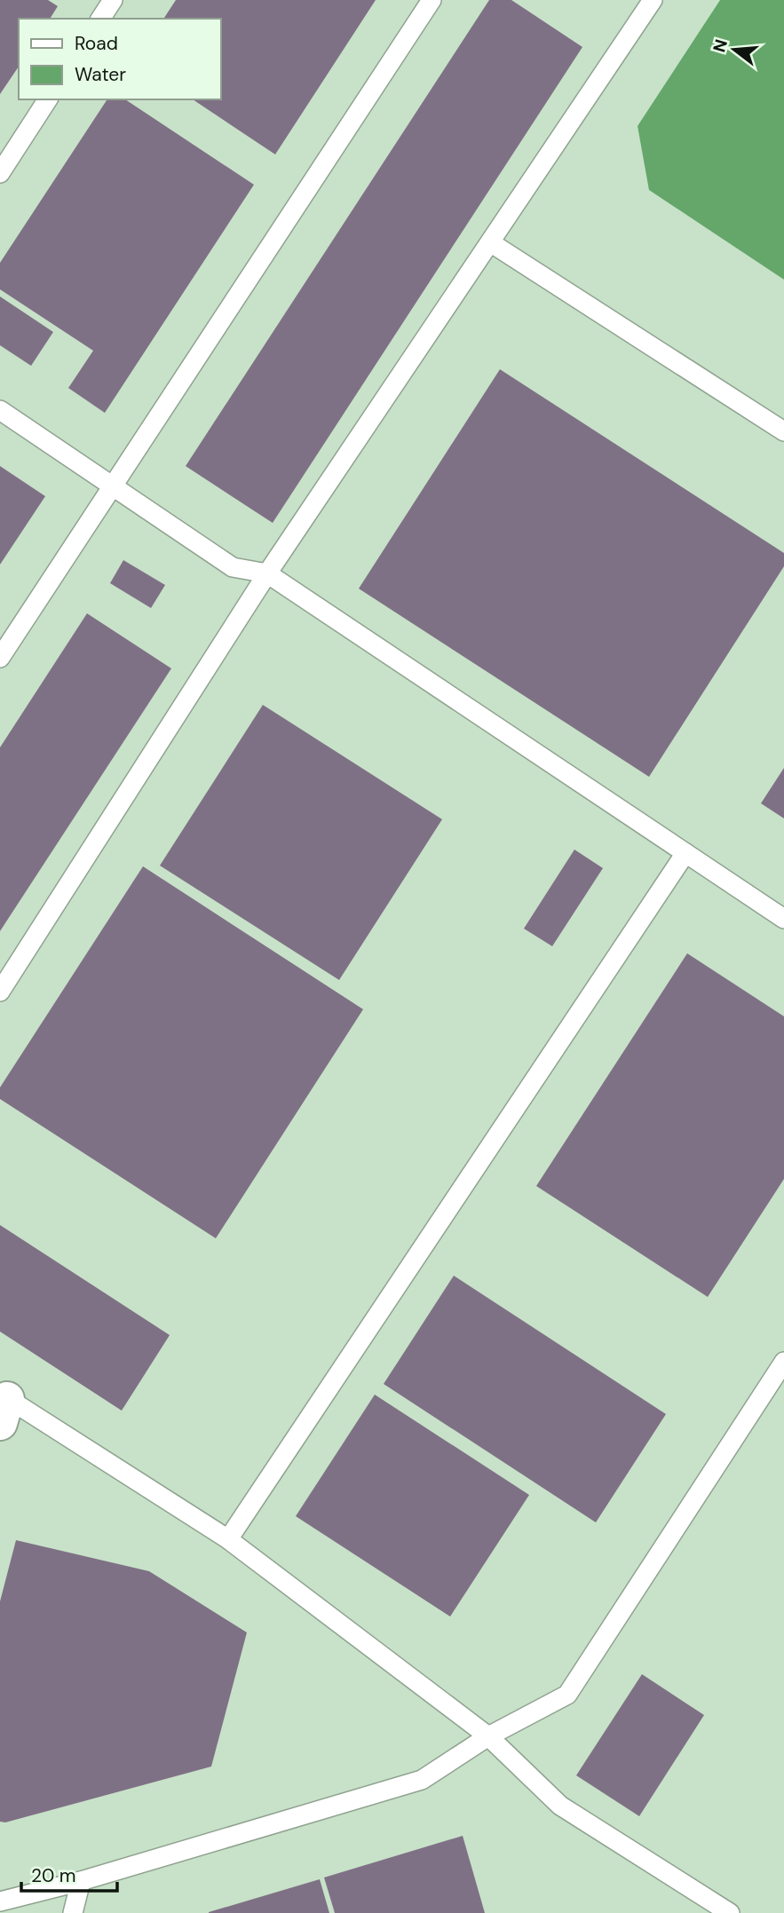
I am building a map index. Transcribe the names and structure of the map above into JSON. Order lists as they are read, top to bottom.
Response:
{
  "legend": ["Road", "Water"],
  "scale_bar": "20 m",
  "north": "left"
}
